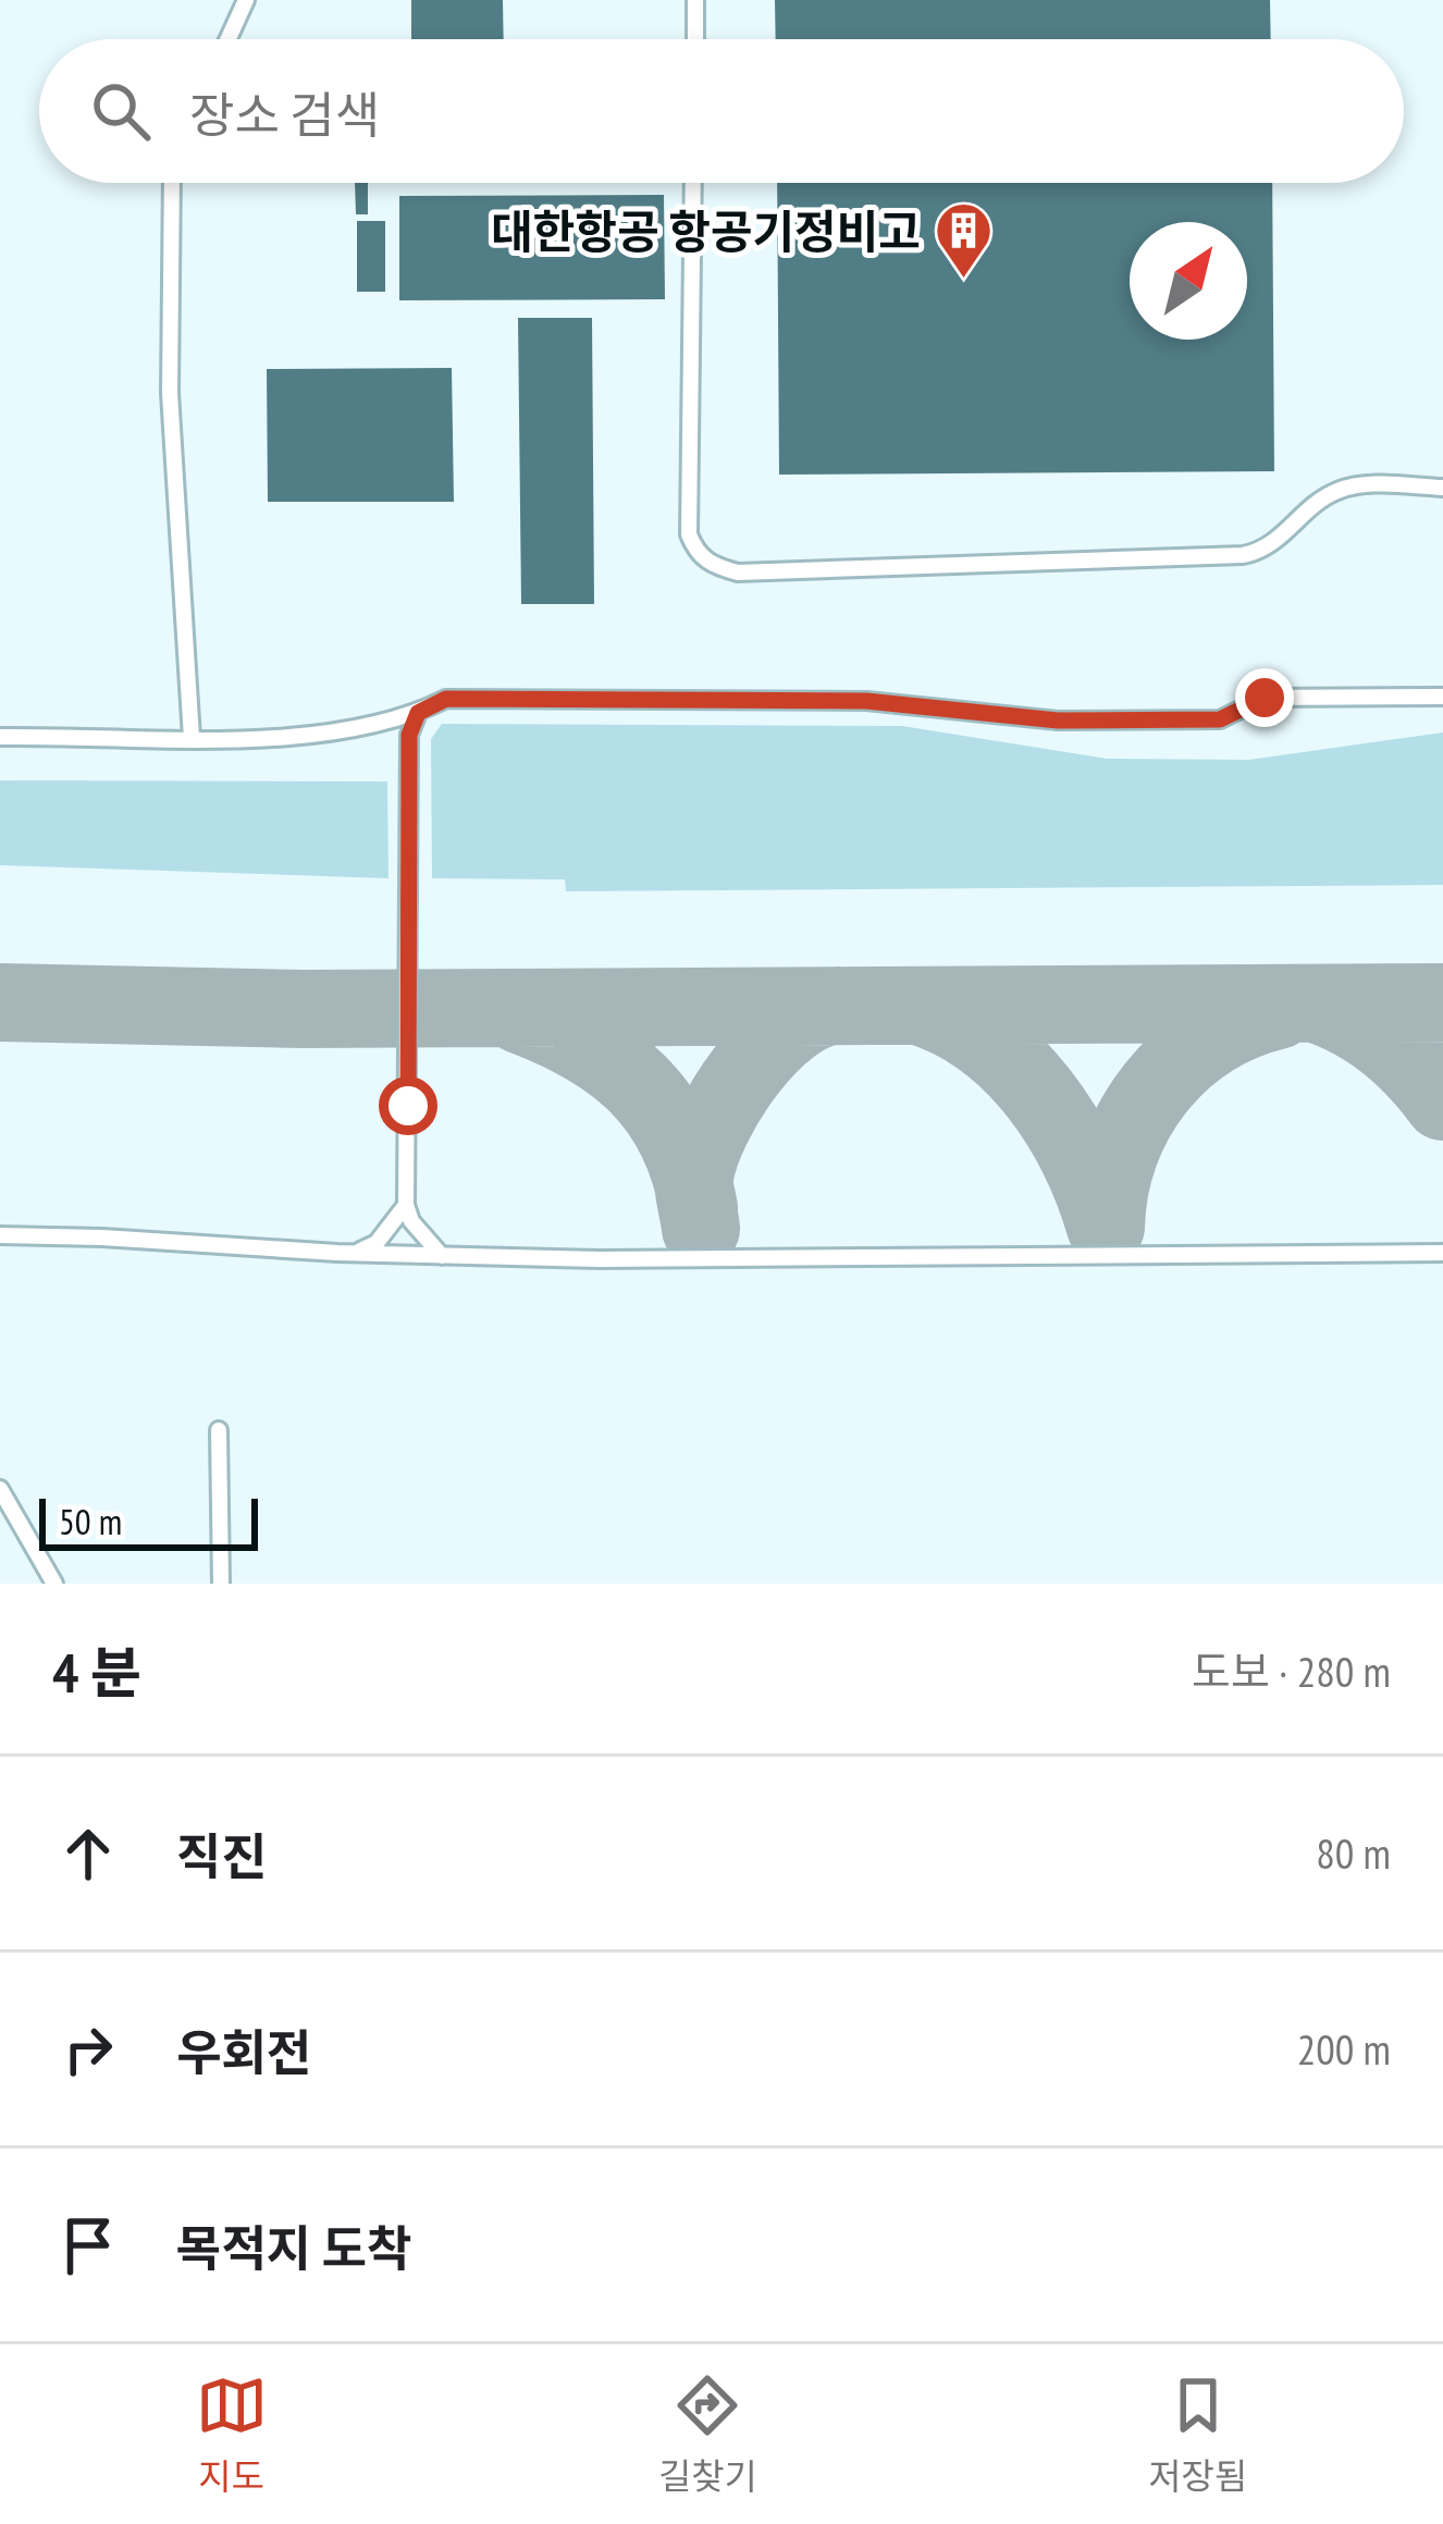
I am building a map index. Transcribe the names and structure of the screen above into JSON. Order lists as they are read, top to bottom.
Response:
{
  "places": {
    "building": ["대한항공 항공기정비고"]
  },
  "scale_bar": "50 m",
  "north": "top right",
  "page": {
    "search": "장소 검색",
    "scale": "50 m",
    "heading": ["4 분", "도보 · 280 m"],
    "list": [
      ["직진", "80 m"],
      ["우회전", "200 m"],
      "목적지 도착"
    ],
    "nav": ["지도", "길찾기", "저장됨"]
  }
}
